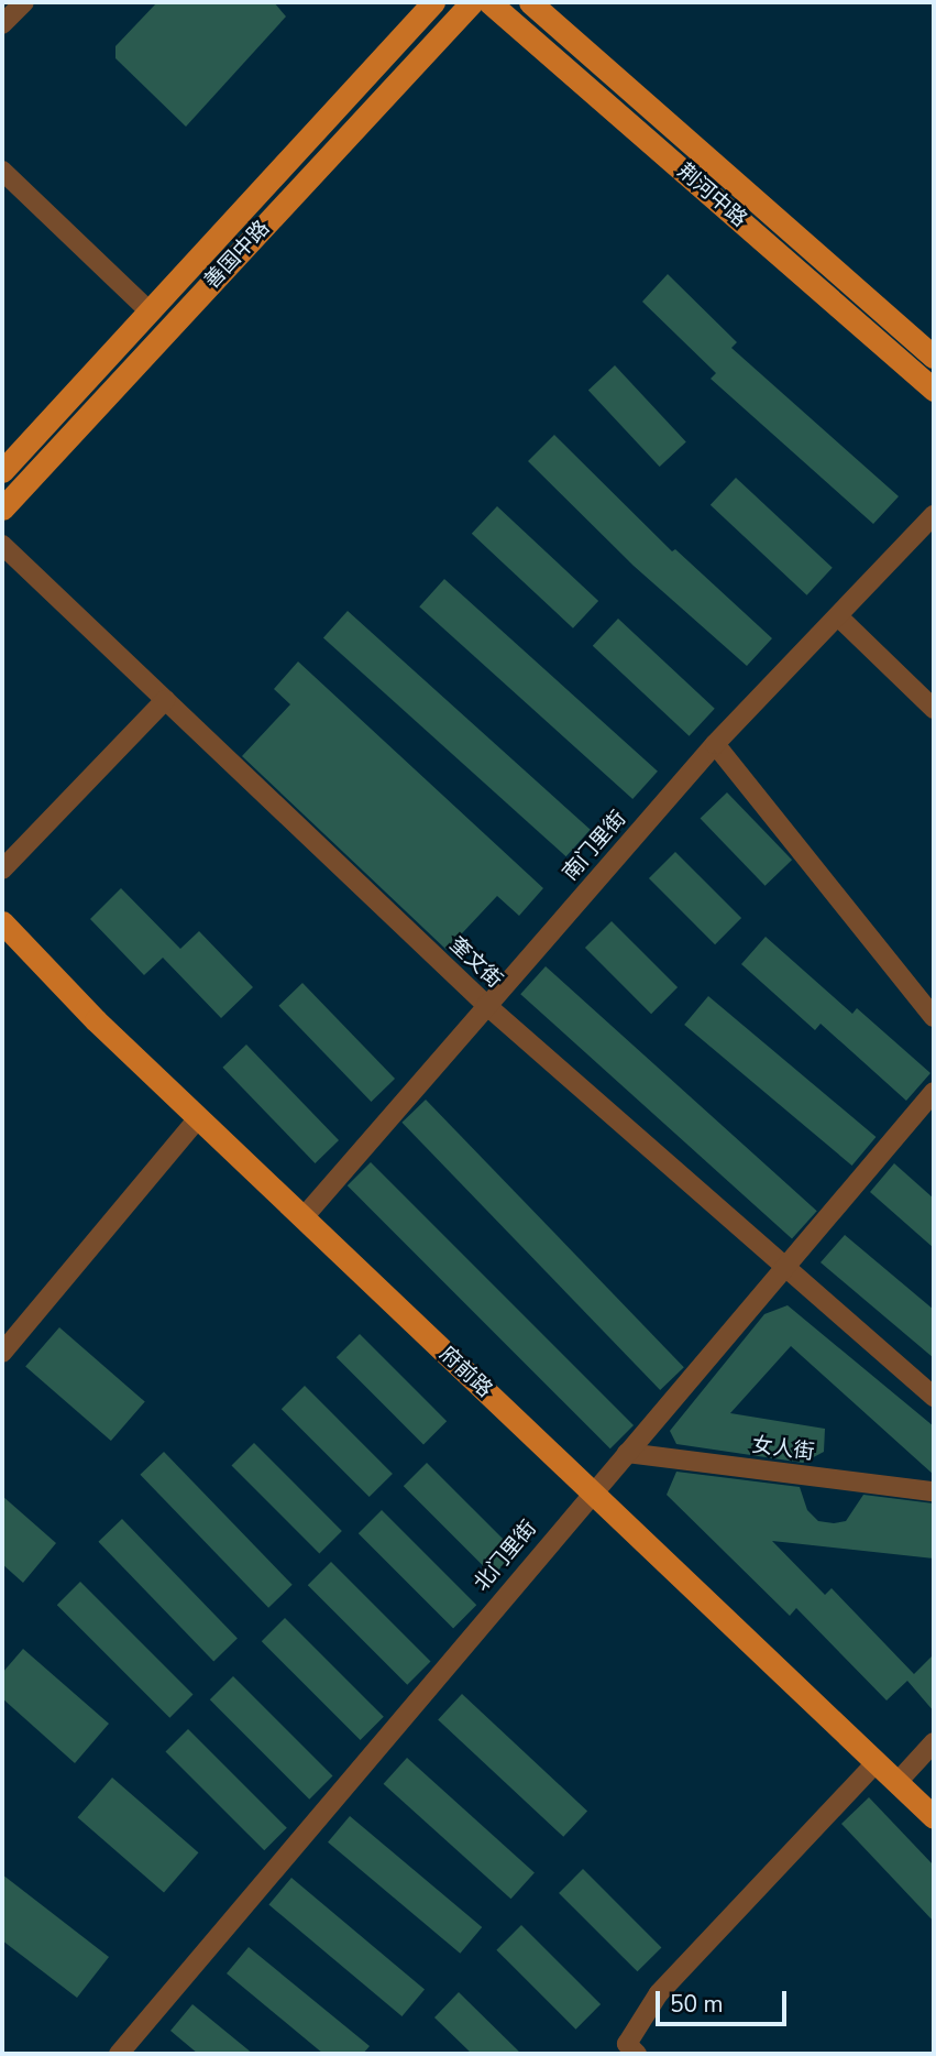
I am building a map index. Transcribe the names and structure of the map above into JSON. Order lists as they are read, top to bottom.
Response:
{
  "streets": {
    "main road": ["荆河中路", "善国中路", "府前路"],
    "street": [
      "南门里街",
      "奎文街",
      "女人街",
      "北门里街"
    ]
  },
  "crossings": [
    ["南门里街", "奎文街"],
    ["南门里街", "府前路"],
    ["奎文街", "北门里街"],
    ["府前路", "北门里街"],
    ["女人街", "北门里街"]
  ],
  "scale_bar": "50 m"
}
